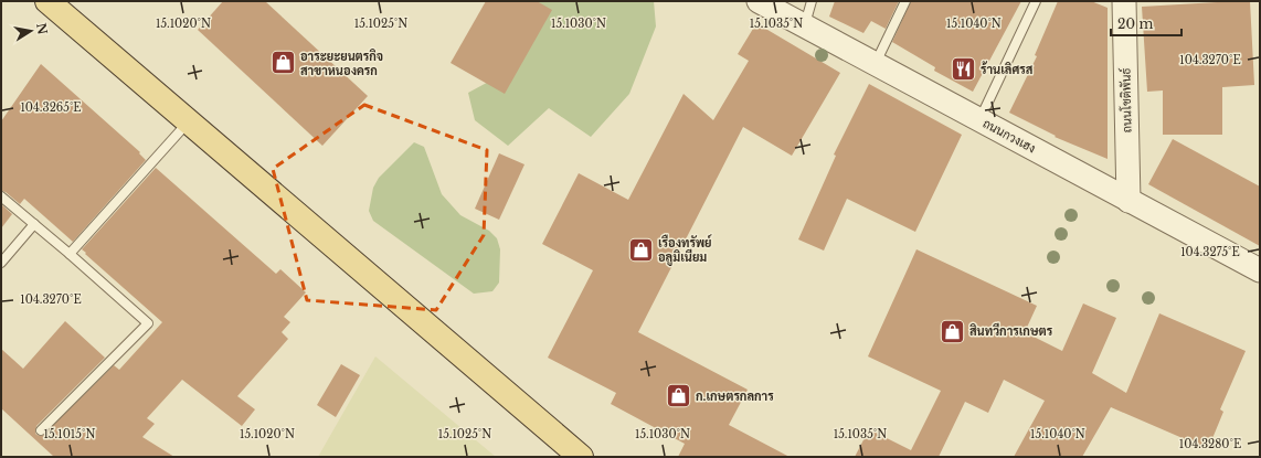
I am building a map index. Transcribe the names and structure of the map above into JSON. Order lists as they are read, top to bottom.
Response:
{
  "streets": {
    "street": ["ถนนโชติพันธ์", "ถนนกวงเฮง"]
  },
  "crossings": [
    ["ถนนโชติพันธ์", "ถนนกวงเฮง"]
  ],
  "places": {
    "shop": [
      "อาระยะยนตรกิจ สาขาหนองครก",
      "เรืองทรัพย์ อลูมิเนียม",
      "สินทวีการเกษตร",
      "ก.เกษตรกลการ"
    ],
    "restaurant": ["ร้านเลิศรส"]
  },
  "scale_bar": "20 m",
  "north": "right",
  "coordinates": [
    "15.1020°N",
    "15.1025°N",
    "15.1030°N",
    "15.1035°N",
    "15.1040°N",
    "104.3270°E",
    "104.3265°E",
    "104.3275°E",
    "15.1015°N",
    "104.3280°E"
  ]
}
